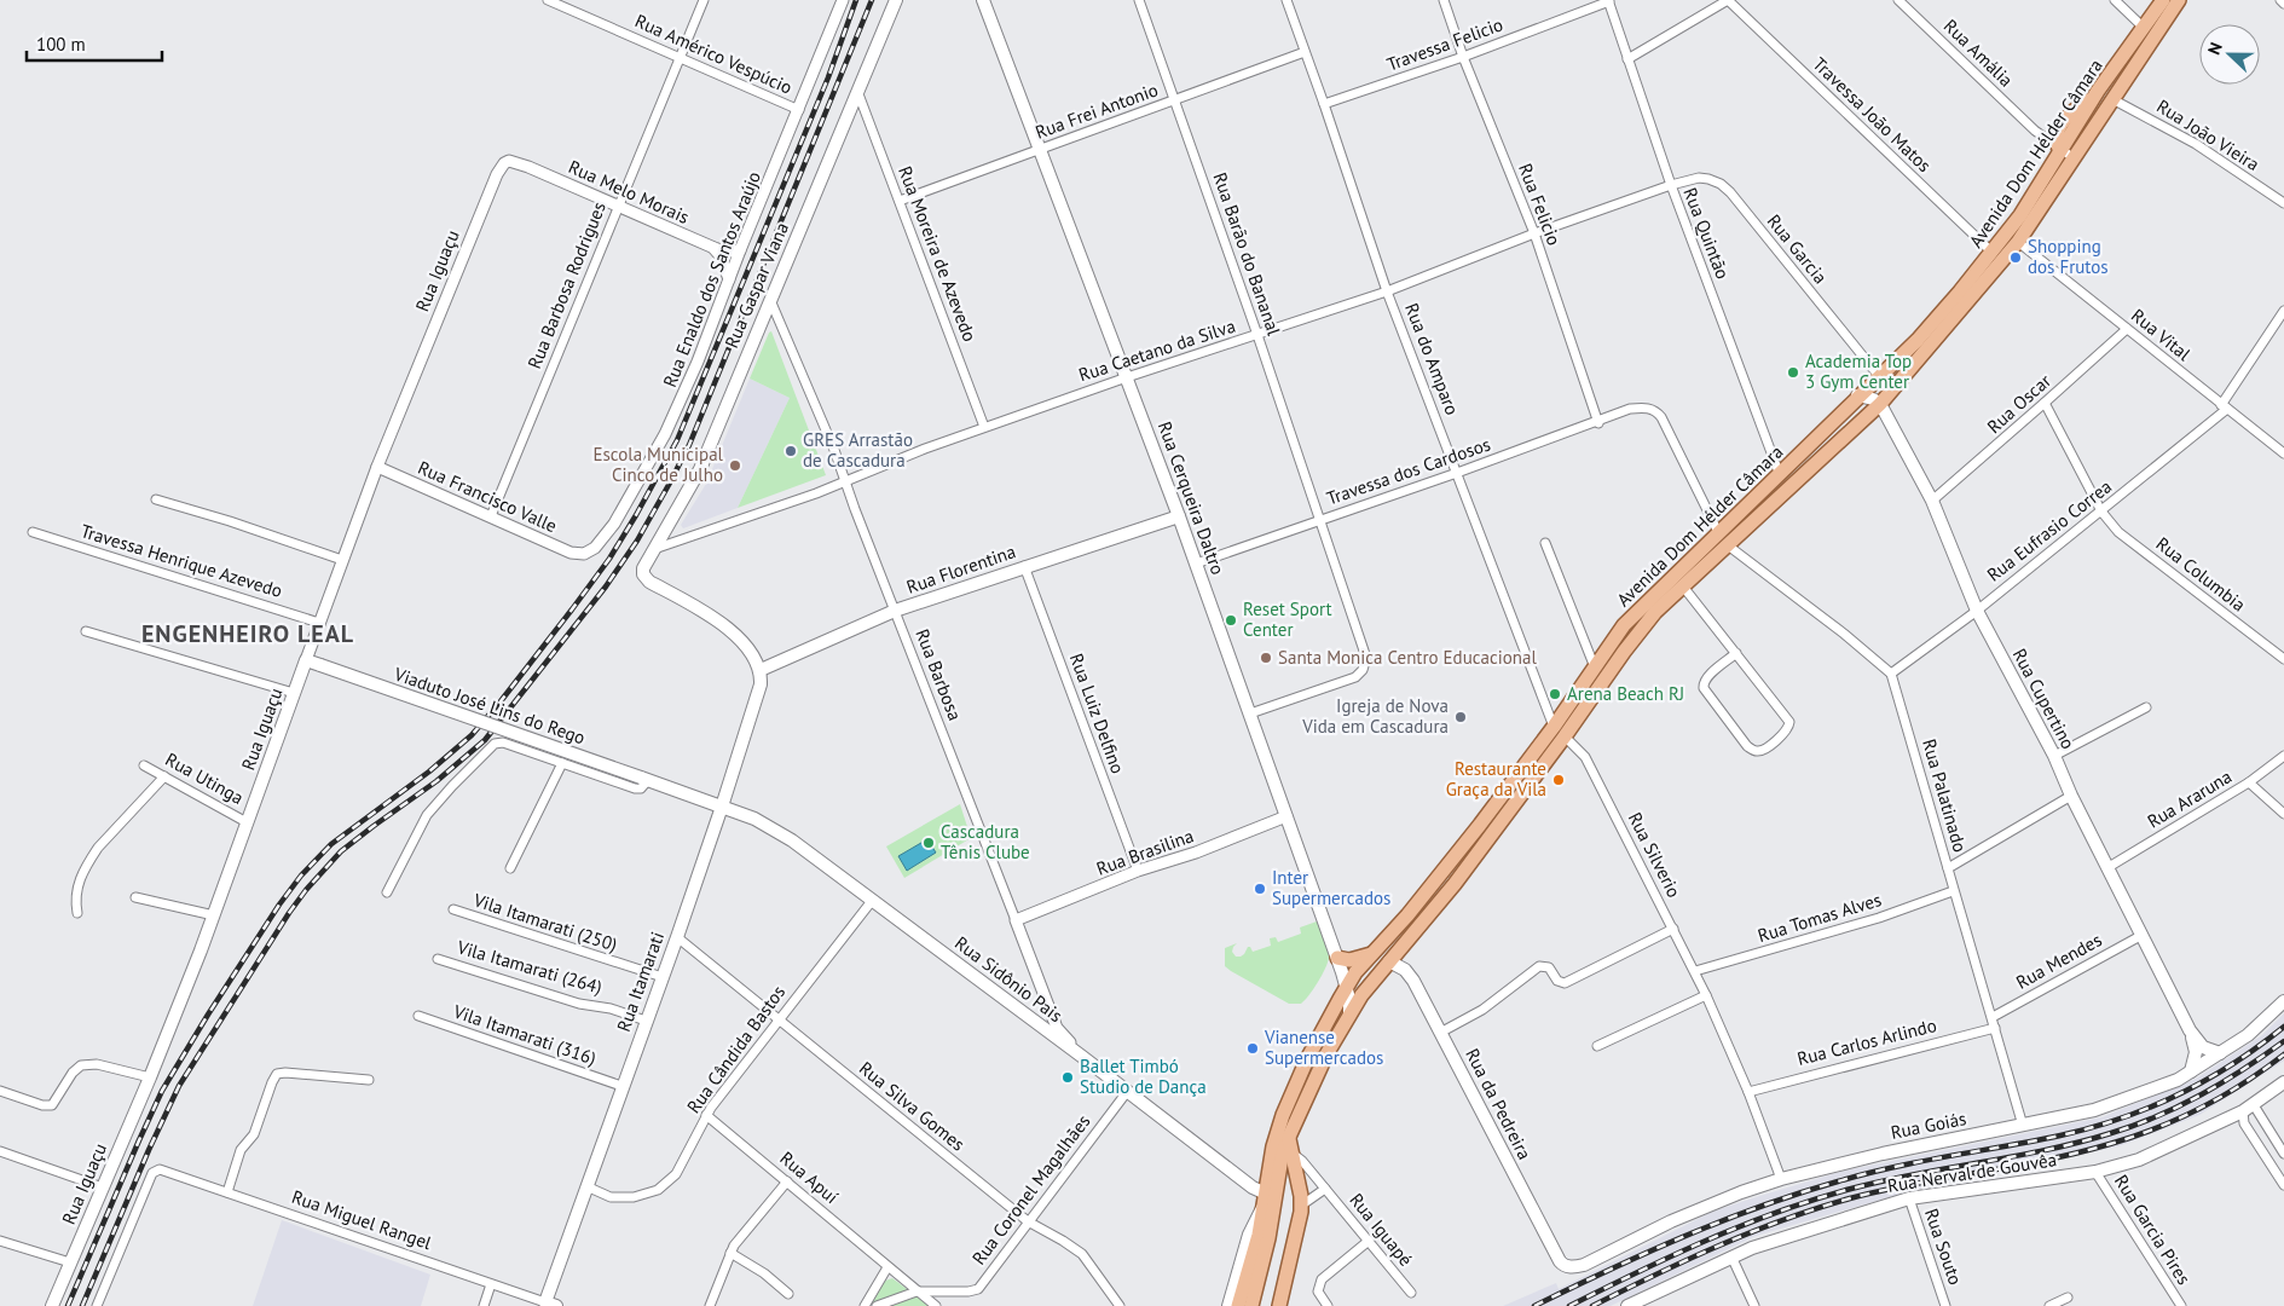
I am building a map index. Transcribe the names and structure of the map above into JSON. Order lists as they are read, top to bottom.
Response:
{
  "streets": {
    "main road": [
      "Avenida Dom Hélder Câmara",
      "Rua Iguaçu",
      "Rua Gaspar Viana",
      "Rua Cerqueira Daltro",
      "Rua Florentina",
      "Rua Cupertino",
      "Viaduto José Lins do Rego",
      "Rua Sidônio Pais",
      "Rua Itamarati",
      "Rua da Pedreira",
      "Rua Goiás",
      "Rua Nerval de Gouvêa"
    ],
    "street": [
      "Travessa Felicio",
      "Rua Amália",
      "Rua Américo Vespúcio",
      "Rua Frei Antonio",
      "Travessa João Matos",
      "Rua João Vieira",
      "Rua Melo Morais",
      "Rua Felicio",
      "Rua Quintão",
      "Rua Garcia",
      "Rua Moreira de Azevedo",
      "Rua Barão do Bananal",
      "Rua Enaldo dos Santos Araújo",
      "Rua Barbosa Rodrigues",
      "Rua Vital",
      "Rua Caetano da Silva",
      "Rua do Amparo",
      "Rua Oscar",
      "Travessa dos Cardosos",
      "Rua Francisco Valle",
      "Rua Eufrasio Correa",
      "Travessa Henrique Azevedo",
      "Rua Columbia",
      "Rua Barbosa",
      "Rua Luiz Delfino",
      "Rua Utinga",
      "Rua Palatinado",
      "Rua Araruna",
      "Rua Brasilina",
      "Rua Silverio",
      "Rua Tomas Alves",
      "Vila Itamarati (250)",
      "Rua Mendes",
      "Vila Itamarati (264)",
      "Vila Itamarati (316)",
      "Rua Carlos Arlindo",
      "Rua Cândida Bastos",
      "Rua Silva Gomes",
      "Rua Apuí",
      "Rua Coronel Magalhães",
      "Rua Miguel Rangel",
      "Rua Iguapé",
      "Rua Garcia Pires",
      "Rua Souto"
    ]
  },
  "crossings": [
    ["Travessa Felicio", "Rua Felicio"],
    ["Travessa Felicio", "Rua Quintão"],
    ["Travessa Felicio", "Rua do Amparo"],
    ["Rua Amália", "Avenida Dom Hélder Câmara"],
    ["Rua Américo Vespúcio", "Rua Enaldo dos Santos Araújo"],
    ["Rua Américo Vespúcio", "Rua Barbosa Rodrigues"],
    ["Rua Frei Antonio", "Rua Moreira de Azevedo"],
    ["Rua Frei Antonio", "Rua Barão do Bananal"],
    ["Rua Frei Antonio", "Rua do Amparo"],
    ["Rua Frei Antonio", "Rua Cerqueira Daltro"],
    ["Travessa João Matos", "Avenida Dom Hélder Câmara"],
    ["Rua João Vieira", "Avenida Dom Hélder Câmara"],
    ["Avenida Dom Hélder Câmara", "Rua Quintão"],
    ["Avenida Dom Hélder Câmara", "Rua Garcia"],
    ["Avenida Dom Hélder Câmara", "Rua Vital"],
    ["Avenida Dom Hélder Câmara", "Rua do Amparo"],
    ["Avenida Dom Hélder Câmara", "Travessa dos Cardosos"],
    ["Avenida Dom Hélder Câmara", "Rua Cerqueira Daltro"],
    ["Avenida Dom Hélder Câmara", "Rua Cupertino"],
    ["Avenida Dom Hélder Câmara", "Rua Silverio"],
    ["Avenida Dom Hélder Câmara", "Rua Sidônio Pais"],
    ["Avenida Dom Hélder Câmara", "Rua da Pedreira"],
    ["Rua Melo Morais", "Rua Iguaçu"],
    ["Rua Melo Morais", "Rua Enaldo dos Santos Araújo"],
    ["Rua Melo Morais", "Rua Barbosa Rodrigues"],
    ["Rua Felicio", "Rua Caetano da Silva"],
    ["Rua Felicio", "Travessa dos Cardosos"],
    ["Rua Quintão", "Rua Garcia"],
    ["Rua Quintão", "Rua Caetano da Silva"],
    ["Rua Garcia", "Rua Caetano da Silva"],
    ["Rua Moreira de Azevedo", "Rua Gaspar Viana"],
    ["Rua Moreira de Azevedo", "Rua Caetano da Silva"],
    ["Rua Barão do Bananal", "Rua Caetano da Silva"],
    ["Rua Barão do Bananal", "Travessa dos Cardosos"],
    ["Rua Barão do Bananal", "Rua Cerqueira Daltro"],
    ["Rua Iguaçu", "Rua Francisco Valle"],
    ["Rua Iguaçu", "Travessa Henrique Azevedo"],
    ["Rua Iguaçu", "Viaduto José Lins do Rego"],
    ["Rua Iguaçu", "Rua Utinga"],
    ["Rua Enaldo dos Santos Araújo", "Rua Francisco Valle"],
    ["Rua Barbosa Rodrigues", "Rua Francisco Valle"],
    ["Rua Gaspar Viana", "Rua Caetano da Silva"],
    ["Rua Gaspar Viana", "Rua Florentina"],
    ["Rua Gaspar Viana", "Rua Barbosa"],
    ["Rua Gaspar Viana", "Rua Itamarati"],
    ["Rua Vital", "Rua Oscar"],
    ["Rua Vital", "Rua Eufrasio Correa"],
    ["Rua Caetano da Silva", "Rua do Amparo"],
    ["Rua Caetano da Silva", "Rua Cerqueira Daltro"],
    ["Rua Caetano da Silva", "Rua Barbosa"],
    ["Rua do Amparo", "Travessa dos Cardosos"],
    ["Rua do Amparo", "Rua Silverio"],
    ["Rua Oscar", "Rua Columbia"],
    ["Rua Oscar", "Rua Cupertino"],
    ["Travessa dos Cardosos", "Rua Cerqueira Daltro"],
    ["Rua Cerqueira Daltro", "Rua Florentina"],
    ["Rua Cerqueira Daltro", "Rua Brasilina"],
    ["Rua Eufrasio Correa", "Rua Columbia"],
    ["Rua Eufrasio Correa", "Rua Cupertino"],
    ["Rua Eufrasio Correa", "Rua Palatinado"],
    ["Rua Florentina", "Rua Barbosa"],
    ["Rua Florentina", "Rua Luiz Delfino"],
    ["Rua Florentina", "Rua Itamarati"],
    ["Rua Barbosa", "Rua Brasilina"],
    ["Rua Barbosa", "Rua Sidônio Pais"],
    ["Rua Cupertino", "Rua Araruna"],
    ["Rua Cupertino", "Rua Mendes"],
    ["Rua Cupertino", "Rua Goiás"],
    ["Viaduto José Lins do Rego", "Rua Sidônio Pais"],
    ["Viaduto José Lins do Rego", "Rua Itamarati"],
    ["Rua Luiz Delfino", "Rua Brasilina"],
    ["Rua Palatinado", "Rua Tomas Alves"],
    ["Rua Palatinado", "Rua Mendes"],
    ["Rua Palatinado", "Rua Carlos Arlindo"],
    ["Rua Palatinado", "Rua Goiás"],
    ["Rua Silverio", "Rua Tomas Alves"],
    ["Rua Silverio", "Rua Carlos Arlindo"],
    ["Rua Silverio", "Rua Goiás"],
    ["Vila Itamarati (250)", "Rua Itamarati"],
    ["Vila Itamarati (264)", "Rua Itamarati"],
    ["Rua Sidônio Pais", "Rua Itamarati"],
    ["Rua Sidônio Pais", "Rua Cândida Bastos"],
    ["Rua Sidônio Pais", "Rua Coronel Magalhães"],
    ["Rua Itamarati", "Vila Itamarati (316)"],
    ["Rua Itamarati", "Rua Cândida Bastos"],
    ["Rua Itamarati", "Rua Silva Gomes"],
    ["Rua Itamarati", "Rua Miguel Rangel"],
    ["Rua Cândida Bastos", "Rua Silva Gomes"],
    ["Rua Cândida Bastos", "Rua Apuí"],
    ["Rua da Pedreira", "Rua Goiás"],
    ["Rua Silva Gomes", "Rua Coronel Magalhães"],
    ["Rua Nerval de Gouvêa", "Rua Garcia Pires"],
    ["Rua Nerval de Gouvêa", "Rua Souto"],
    ["Rua Apuí", "Rua Coronel Magalhães"]
  ],
  "districts": ["ENGENHEIRO LEAL"],
  "places": [
    "Shopping dos Frutos",
    "Academia Top 3 Gym Center",
    "GRES Arrastão de Cascadura",
    "Escola Municipal Cinco de Julho",
    "Reset Sport Center",
    "Santa Monica Centro Educacional",
    "Arena Beach RJ",
    "Igreja de Nova Vida em Cascadura",
    "Restaurante Graça da Vila",
    "Cascadura Tênis Clube",
    "Inter Supermercados",
    "Vianense Supermercados",
    "Ballet Timbó Studio de Dança"
  ],
  "scale_bar": "100 m",
  "north": "left"
}
